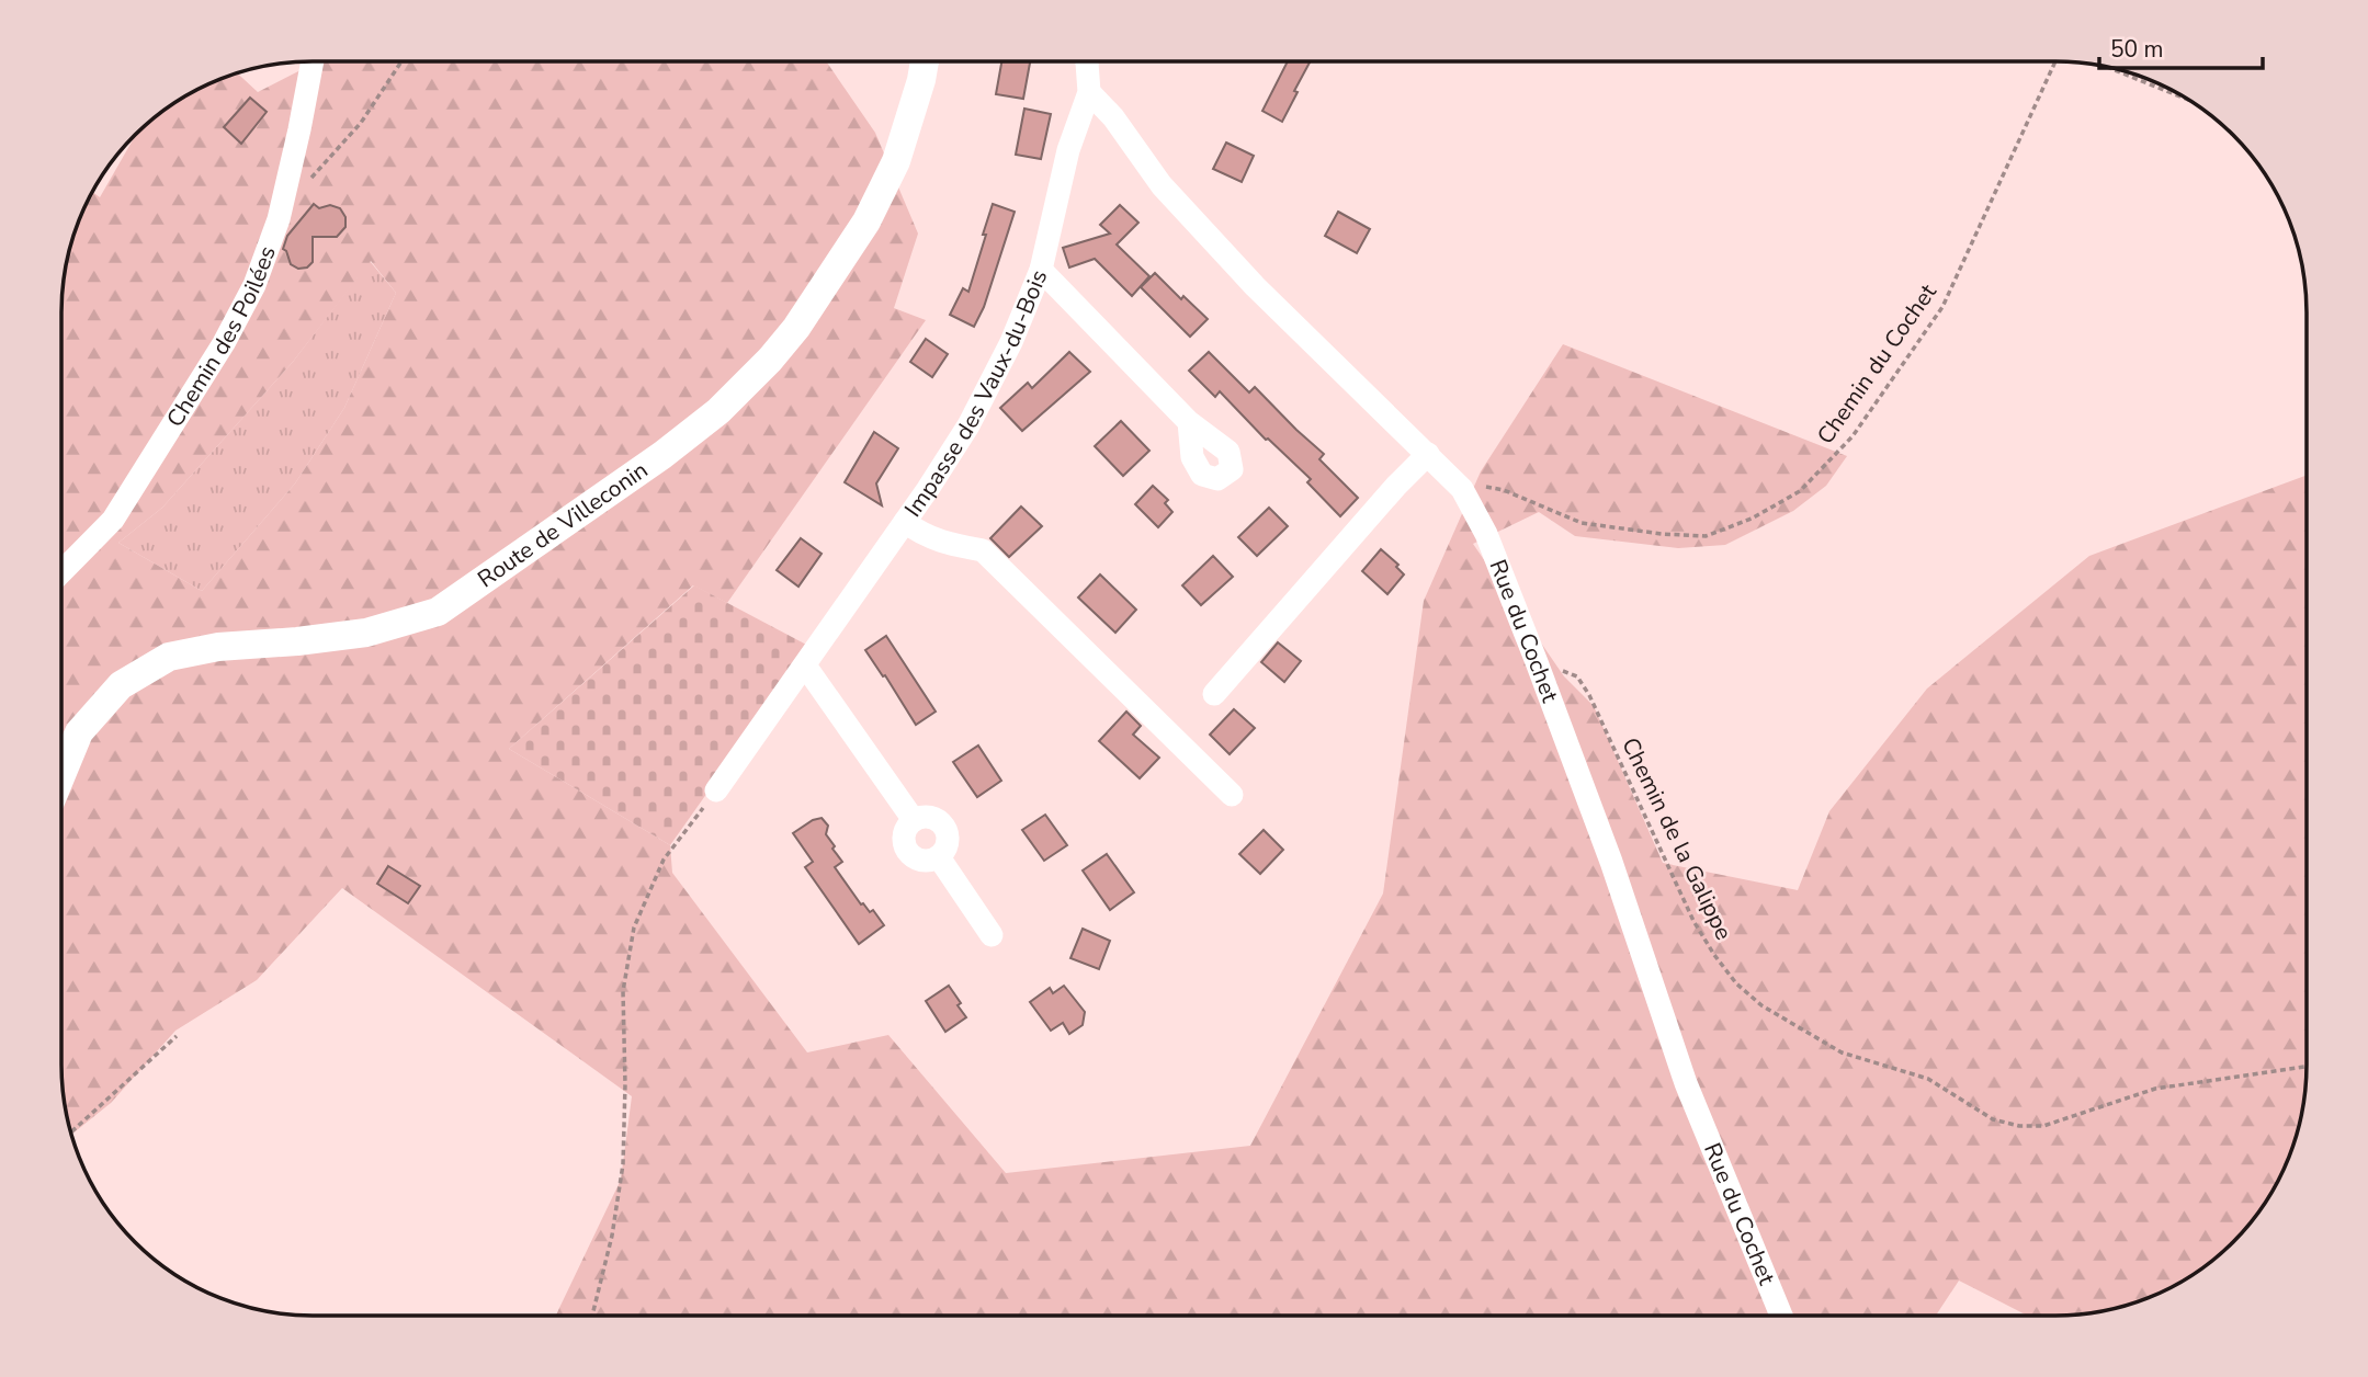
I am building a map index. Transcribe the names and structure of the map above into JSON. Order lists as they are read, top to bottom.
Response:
{
  "streets": {
    "main road": ["Route de Villeconin"],
    "street": ["Chemin des Poilées", "Impasse des Vaux-du-Bois", "Rue du Cochet"],
    "path": ["Chemin du Cochet", "Chemin de la Galippe"]
  },
  "crossings": [
    ["Chemin du Cochet", "Rue du Cochet"],
    ["Impasse des Vaux-du-Bois", "Rue du Cochet"],
    ["Rue du Cochet", "Chemin de la Galippe"]
  ],
  "scale_bar": "50 m"
}
